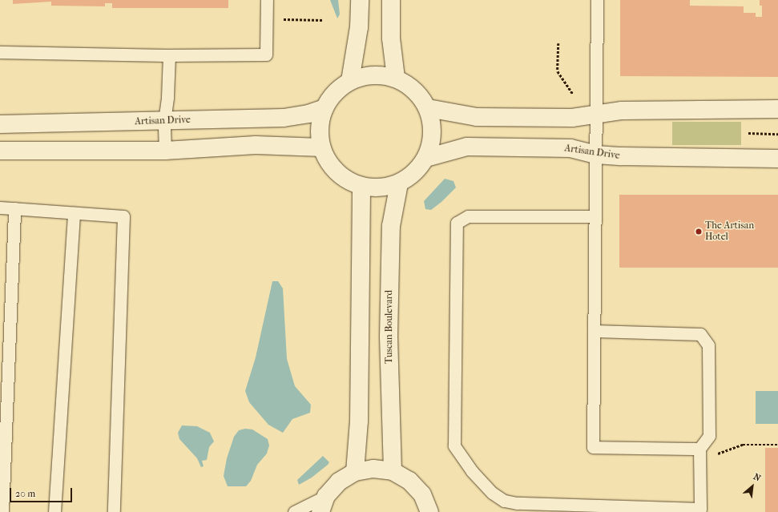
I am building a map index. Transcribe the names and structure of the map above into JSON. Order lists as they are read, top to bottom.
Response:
{
  "streets": {
    "main road": ["Artisan Drive", "Tuscan Boulevard"]
  },
  "crossings": [
    ["Artisan Drive", "Tuscan Boulevard"]
  ],
  "places": ["The Artisan Hotel"],
  "scale_bar": "20 m",
  "north": "top right"
}
